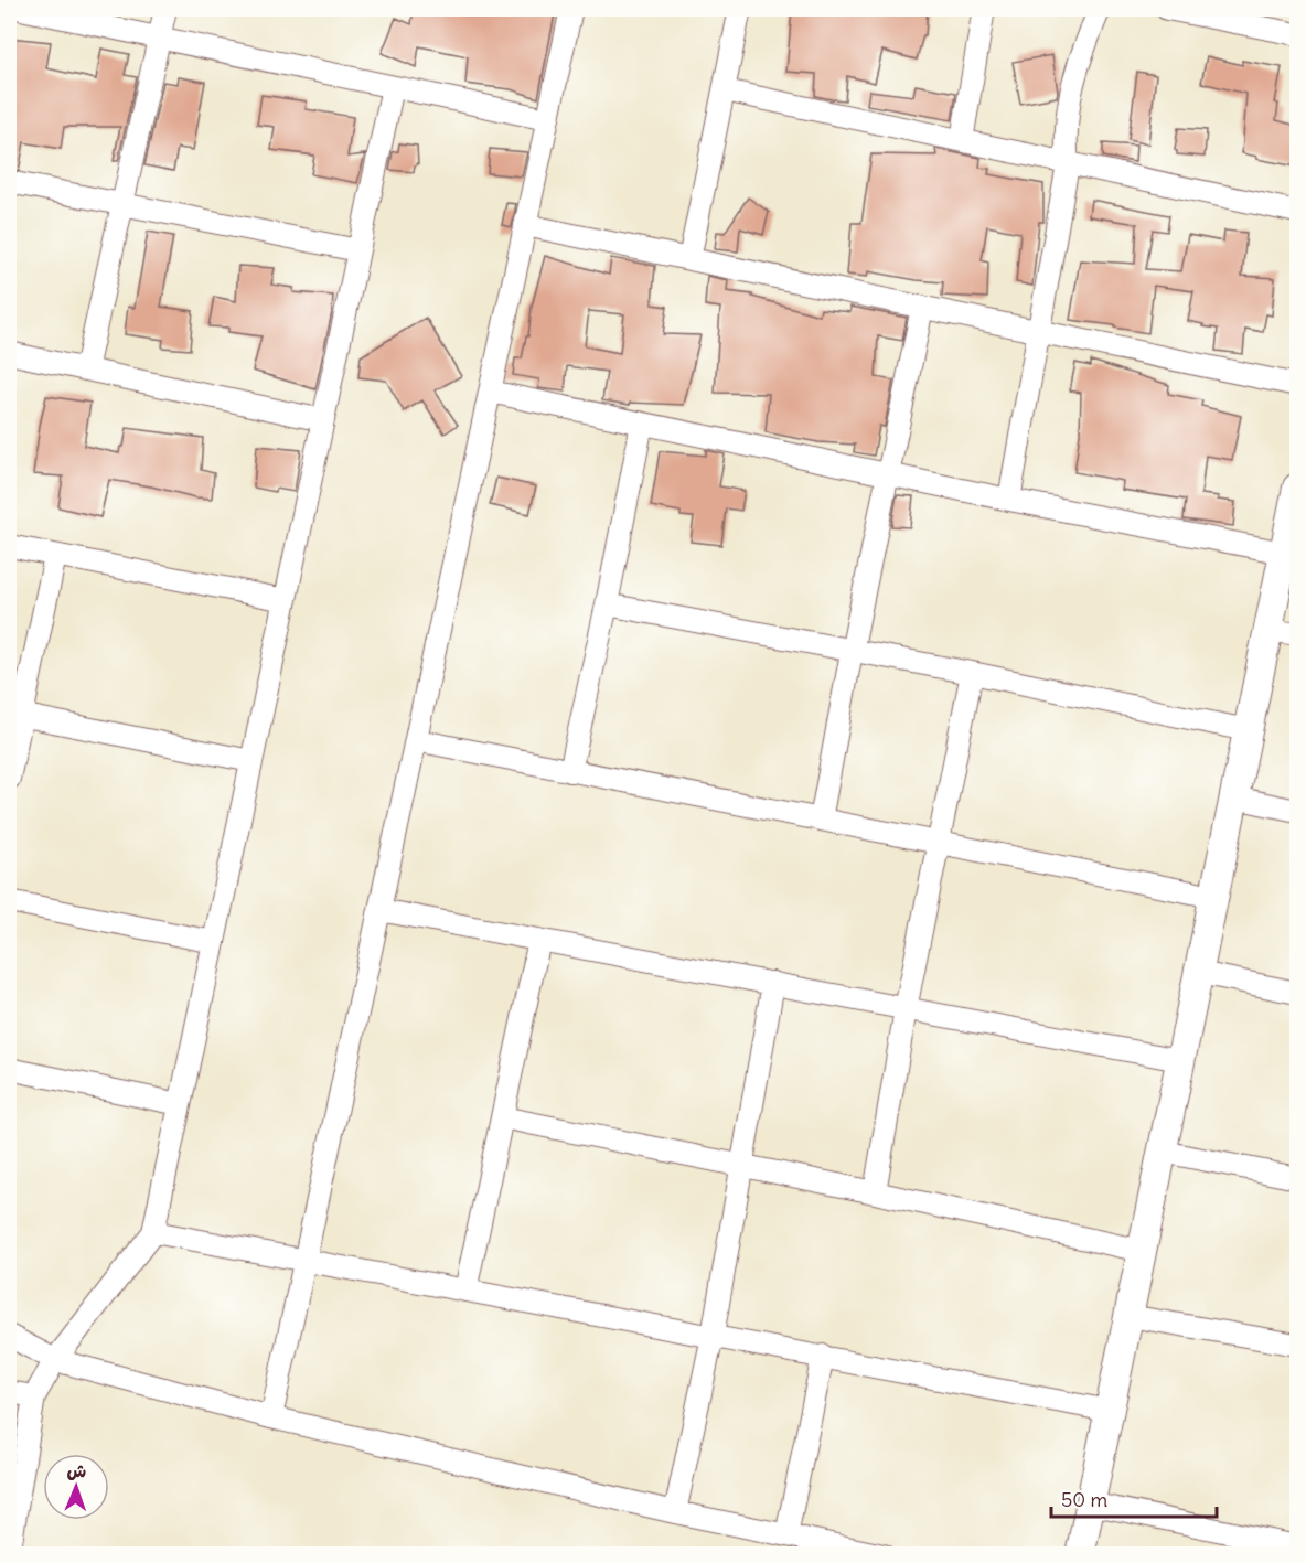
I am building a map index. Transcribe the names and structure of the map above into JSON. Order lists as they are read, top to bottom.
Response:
{
  "scale_bar": "50 m",
  "north": "top"
}
